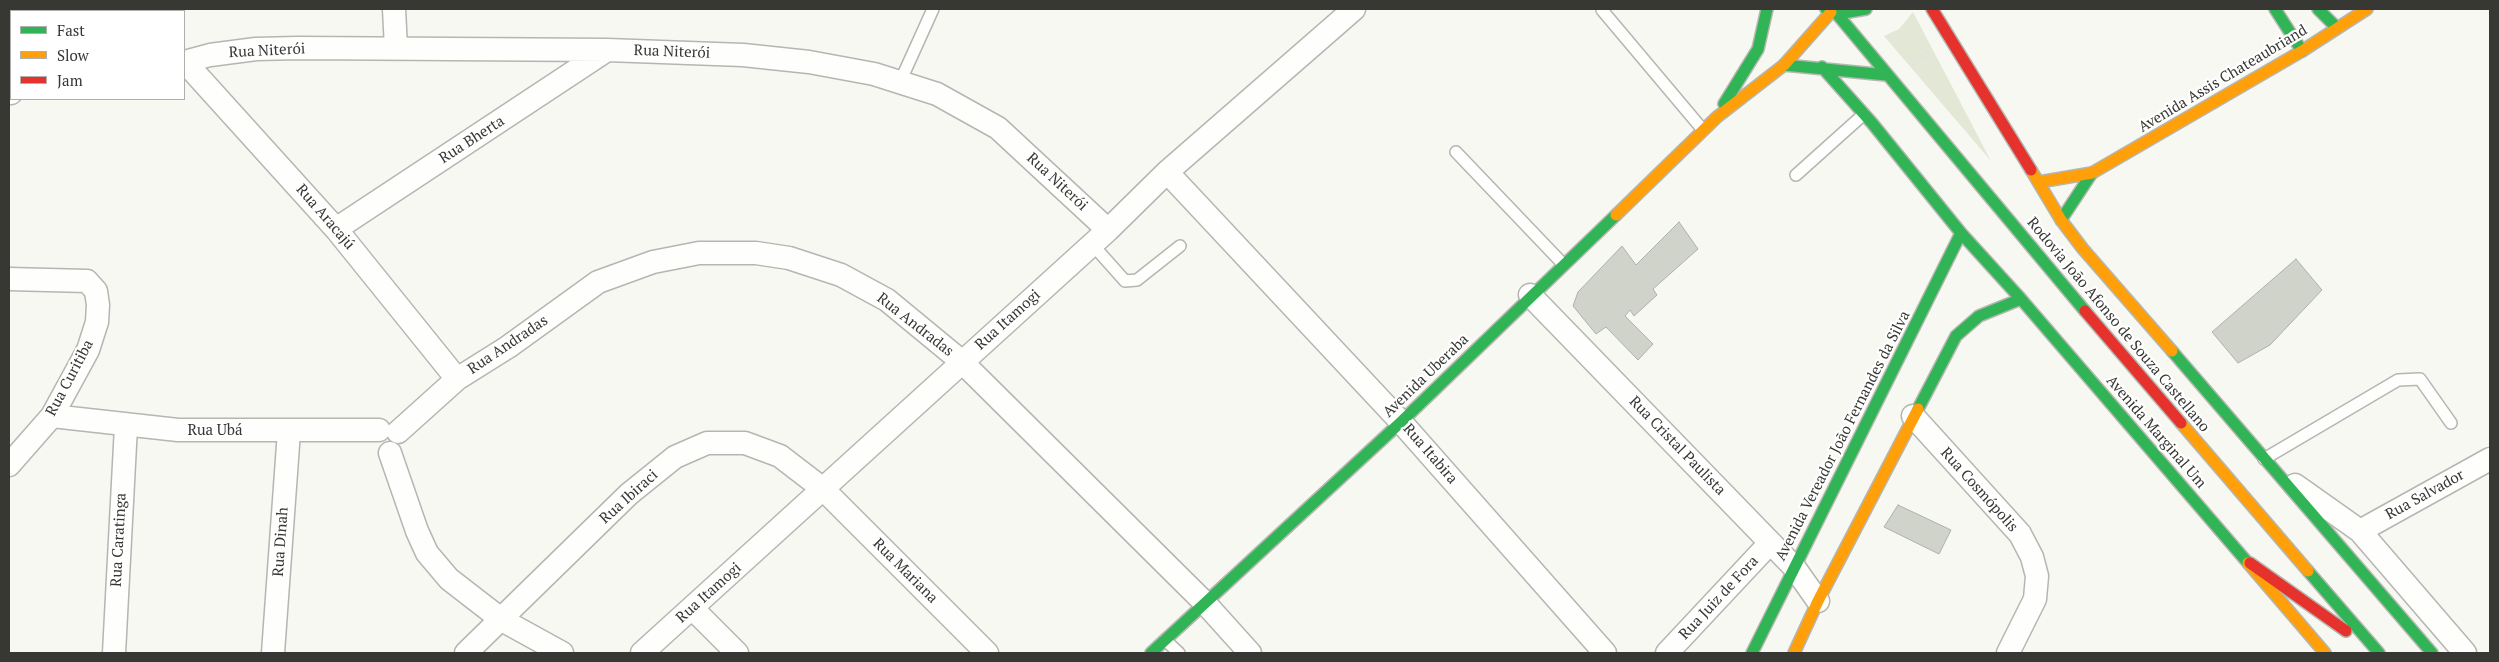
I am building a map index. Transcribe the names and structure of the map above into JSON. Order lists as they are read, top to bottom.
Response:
{
  "streets": {
    "main road": [
      "Avenida Assis Chateaubriand",
      "Rodovia João Afonso de Souza Castellano",
      "Avenida Uberaba",
      "Avenida Marginal Um",
      "Avenida Vereador João Fernandes da Silva"
    ],
    "street": [
      "Rua Niterói",
      "Rua Bherta",
      "Rua Aracajú",
      "Rua Itamogi",
      "Rua Andradas",
      "Rua Curitiba",
      "Rua Ubá",
      "Rua Cristal Paulista",
      "Rua Itabira",
      "Rua Cosmópolis",
      "Rua Salvador",
      "Rua Ibiraci",
      "Rua Caratinga",
      "Rua Dinah",
      "Rua Mariana",
      "Rua Juiz de Fora"
    ]
  },
  "crossings": [
    ["Rua Niterói", "Rua Bherta"],
    ["Rua Niterói", "Rua Itamogi"],
    ["Avenida Assis Chateaubriand", "Rodovia João Afonso de Souza Castellano"],
    ["Rua Bherta", "Rua Aracajú"],
    ["Rua Aracajú", "Rua Andradas"],
    ["Rua Itamogi", "Rua Andradas"],
    ["Rua Itamogi", "Rua Itabira"],
    ["Rua Itamogi", "Rua Ibiraci"],
    ["Rua Itamogi", "Rua Mariana"],
    ["Rua Andradas", "Avenida Uberaba"],
    ["Rua Andradas", "Rua Ubá"],
    ["Rodovia João Afonso de Souza Castellano", "Avenida Uberaba"],
    ["Avenida Uberaba", "Rua Cristal Paulista"],
    ["Avenida Uberaba", "Rua Itabira"],
    ["Rua Curitiba", "Rua Ubá"],
    ["Rua Ubá", "Rua Caratinga"],
    ["Rua Ubá", "Rua Dinah"],
    ["Avenida Marginal Um", "Avenida Vereador João Fernandes da Silva"],
    ["Avenida Vereador João Fernandes da Silva", "Rua Cristal Paulista"],
    ["Rua Cristal Paulista", "Rua Juiz de Fora"],
    ["Rua Ibiraci", "Rua Mariana"]
  ],
  "legend": ["Fast", "Slow", "Jam"]
}
